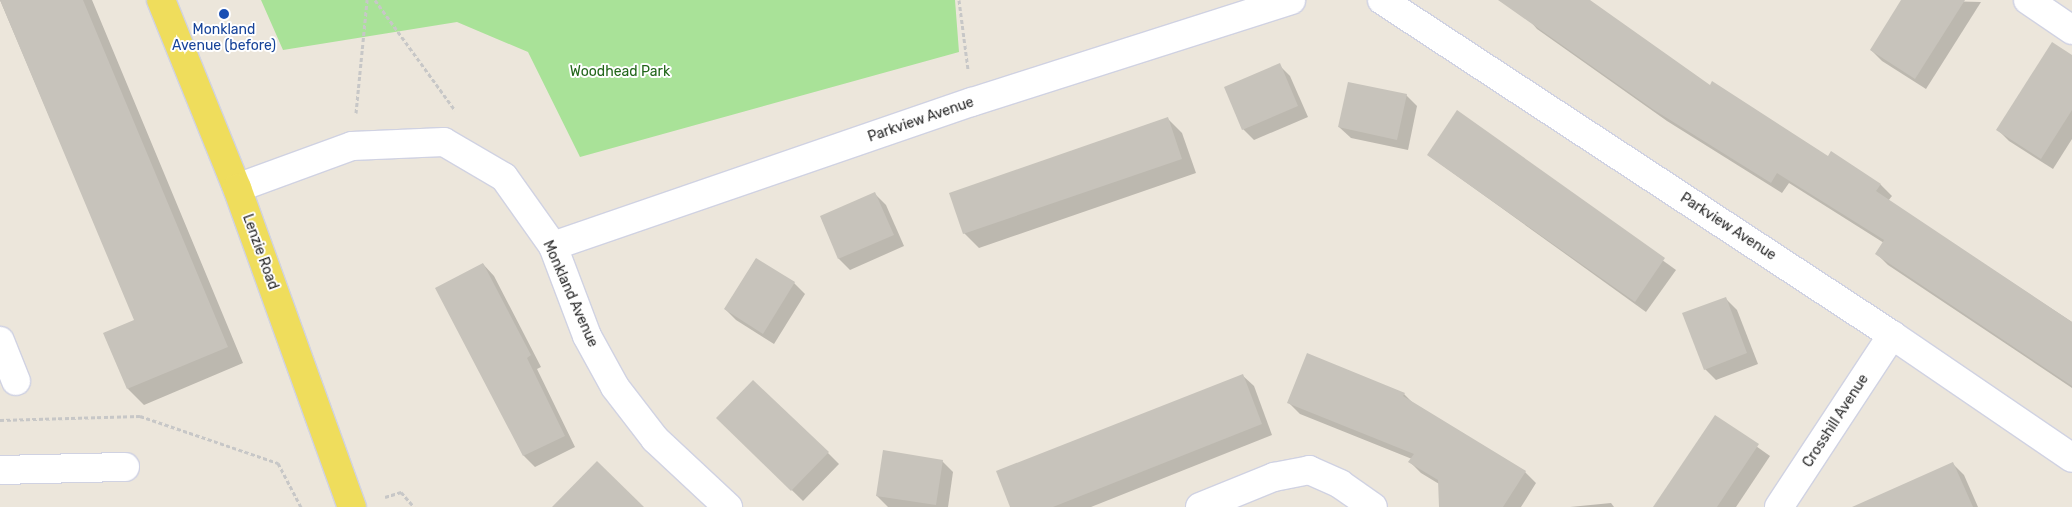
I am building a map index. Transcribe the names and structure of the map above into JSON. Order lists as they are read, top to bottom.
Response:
{
  "streets": {
    "main road": ["Lenzie Road"],
    "street": ["Parkview Avenue", "Monkland Avenue", "Crosshill Avenue"]
  },
  "crossings": [
    ["Parkview Avenue", "Monkland Avenue"],
    ["Parkview Avenue", "Crosshill Avenue"],
    ["Lenzie Road", "Monkland Avenue"]
  ],
  "parks": ["Woodhead Park"],
  "places": ["Monkland Avenue (before)"]
}
